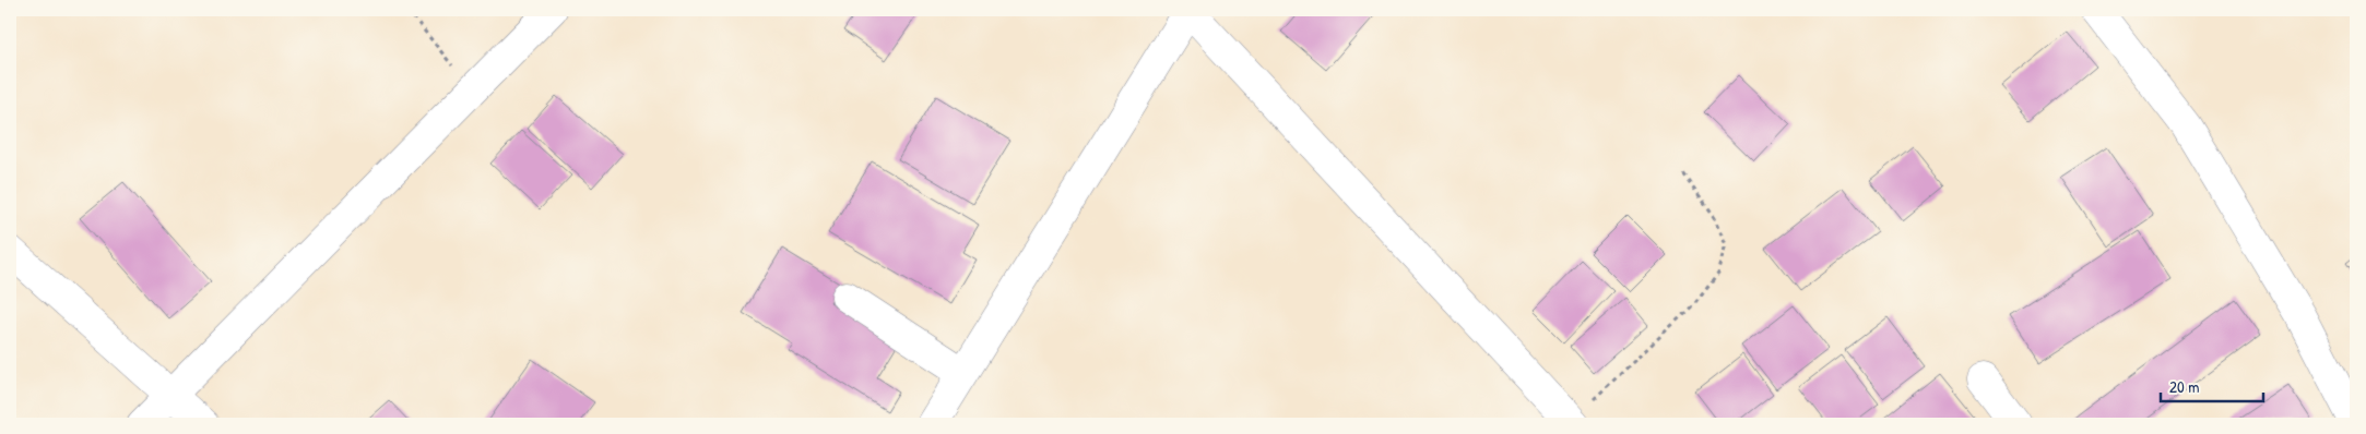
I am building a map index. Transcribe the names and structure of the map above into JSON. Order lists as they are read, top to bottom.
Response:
{
  "scale_bar": "20 m"
}
